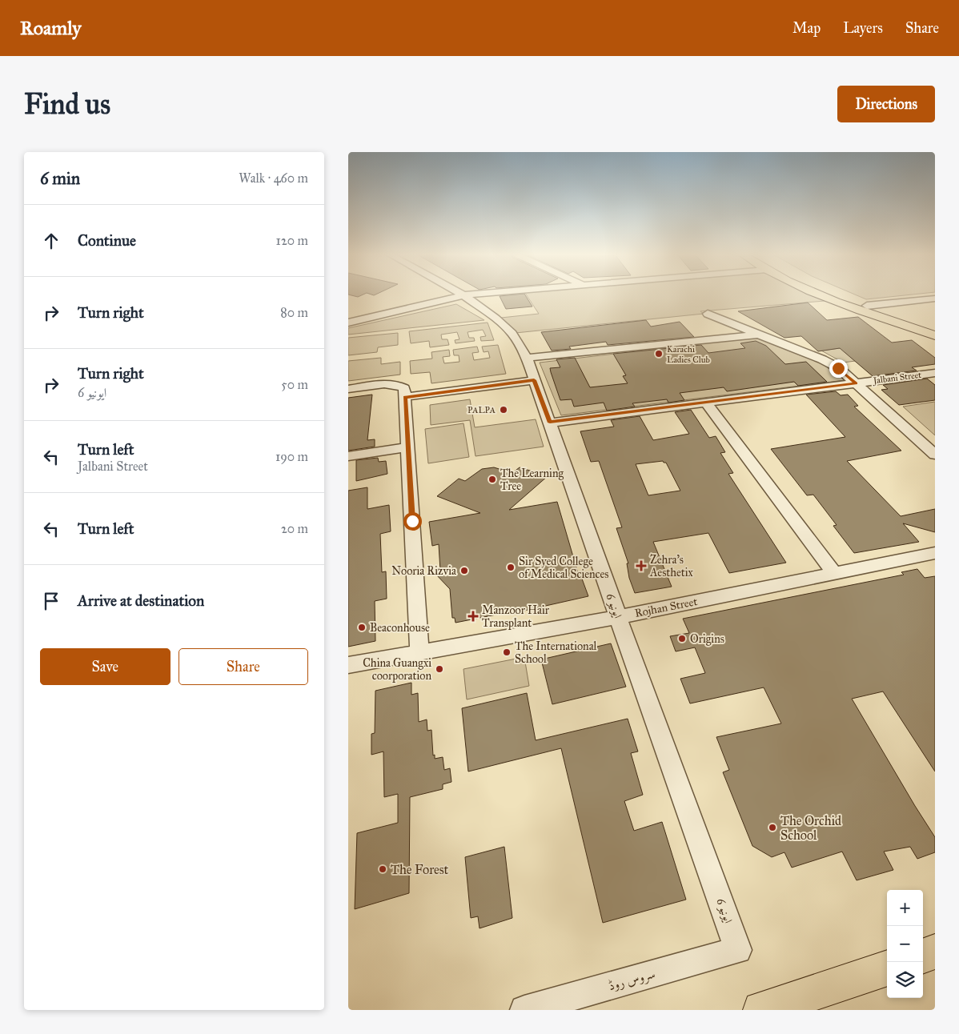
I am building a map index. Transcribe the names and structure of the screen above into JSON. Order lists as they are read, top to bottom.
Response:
{
  "streets": {
    "street": [
      "Jalbani Street",
      "ایونیو 6",
      "Rojhan Street",
      "سروس روڈ"
    ]
  },
  "crossings": [
    ["Jalbani Street", "ایونیو 6"],
    ["ایونیو 6", "Rojhan Street"],
    ["ایونیو 6", "سروس روڈ"]
  ],
  "places": {
    "other": [
      "Karachi Ladies Club",
      "PALPA",
      "The Learning Tree",
      "Sir Syed College of Medical Sciences",
      "Nooria Rizvia",
      "Beaconhouse",
      "Origins",
      "The International School",
      "China Guangxi coorporation",
      "The Orchid School",
      "The Forest"
    ],
    "health": ["Zehra's Aesthetix", "Manzoor Hair Transplant"]
  },
  "page": {
    "header": "Roamly",
    "nav": ["Map", "Layers", "Share"],
    "buttons": [
      "Directions",
      ["Save", "Share"]
    ],
    "title": "Find us",
    "heading": ["6 min", "Walk · 460 m"],
    "list": [
      ["Continue", "120 m"],
      ["Turn right", "80 m"],
      ["Turn right", "ایونیو 6", "50 m"],
      ["Turn left", "Jalbani Street", "190 m"],
      ["Turn left", "20 m"],
      "Arrive at destination"
    ],
    "map_buttons": ["+", "−"]
  }
}
